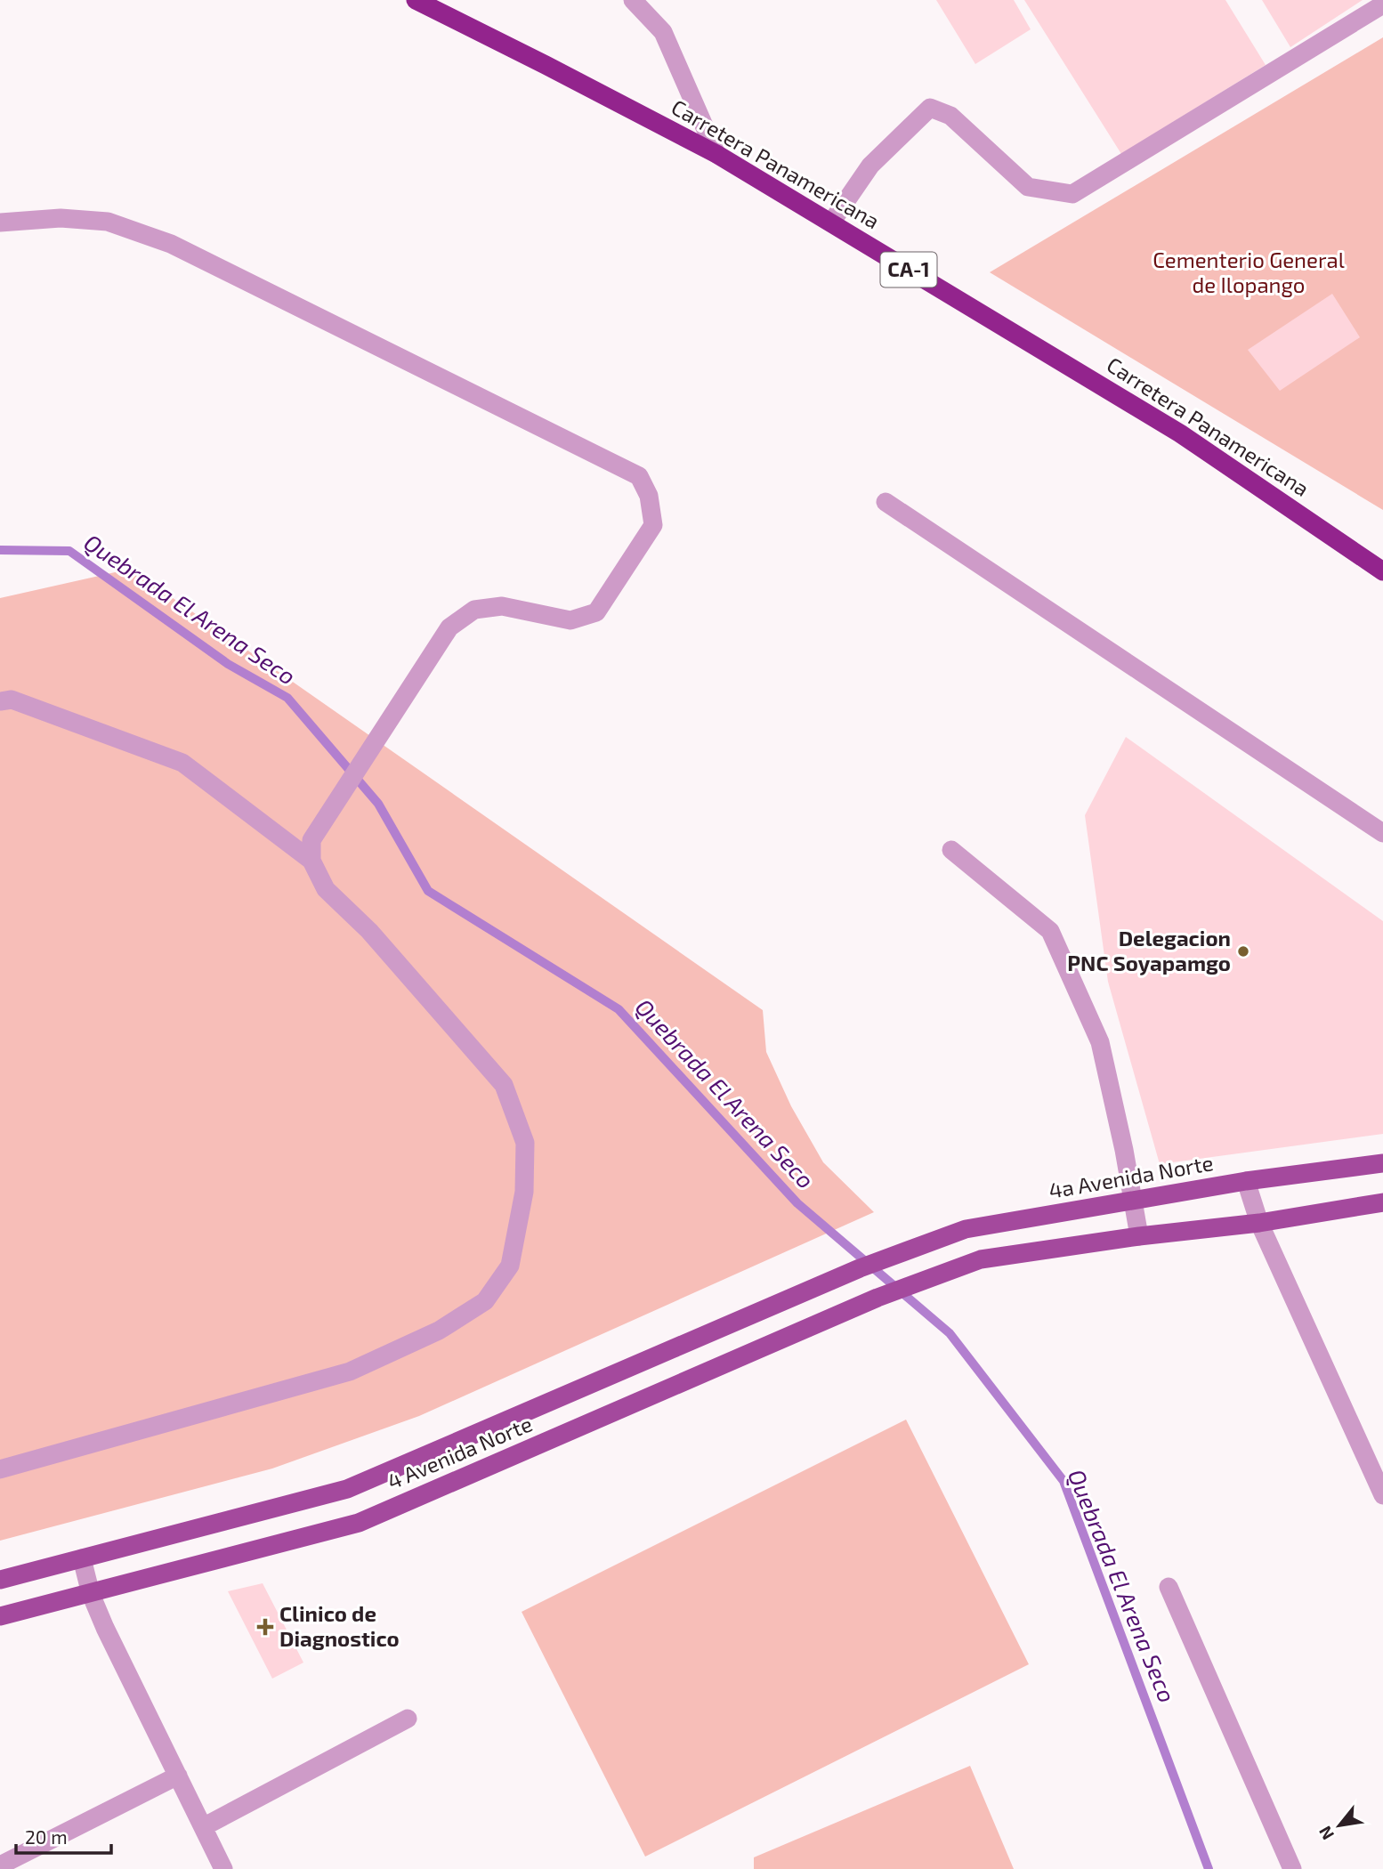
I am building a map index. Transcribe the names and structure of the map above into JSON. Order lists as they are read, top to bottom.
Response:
{
  "streets": {
    "highway": ["Carretera Panamericana", "CA-1"],
    "main road": ["4a Avenida Norte", "4 Avenida Norte"]
  },
  "crossings": [
    ["4a Avenida Norte", "4 Avenida Norte"]
  ],
  "water": ["Quebrada El Arena Seco"],
  "parks": ["Cementerio General de Ilopango"],
  "places": {
    "other": ["Delegacion PNC Soyapamgo"],
    "health": ["Clinico de Diagnostico"]
  },
  "scale_bar": "20 m",
  "north": "bottom left"
}
